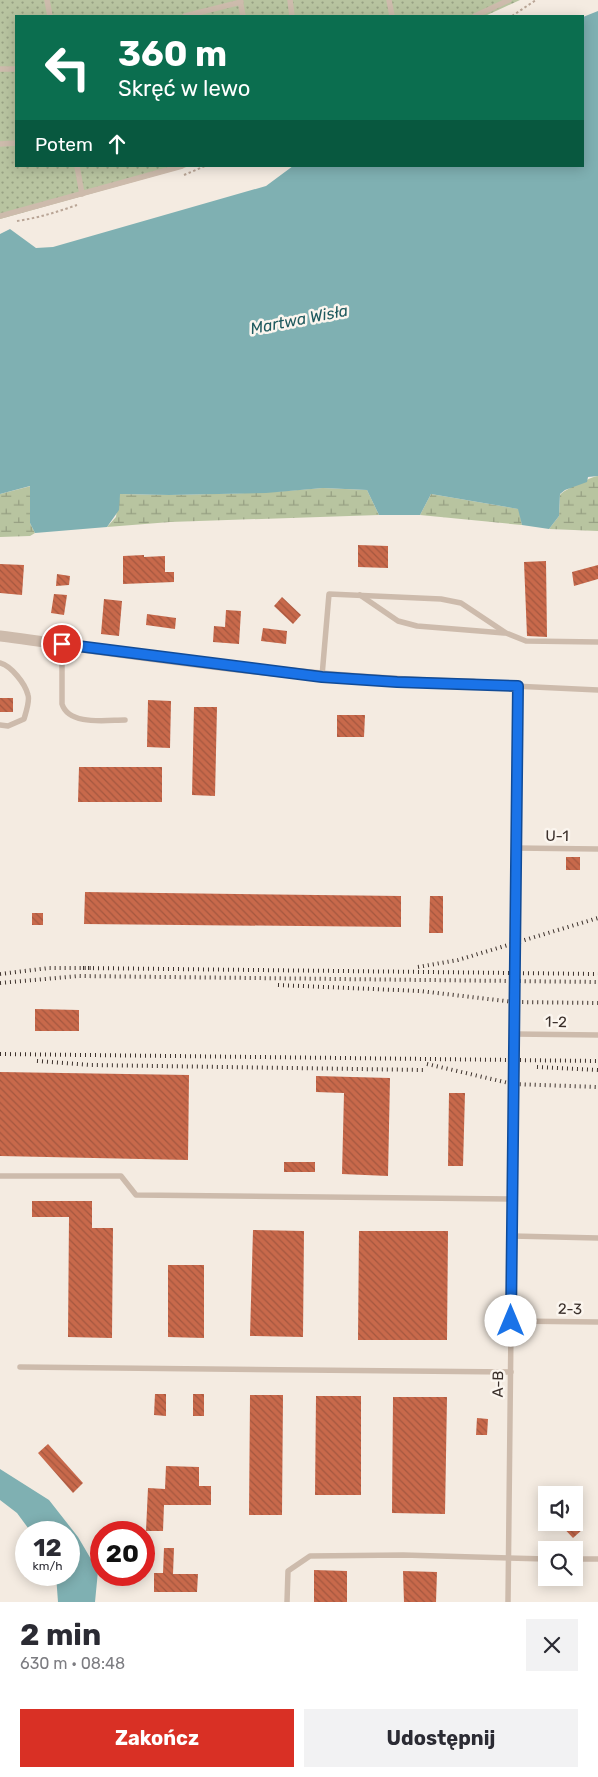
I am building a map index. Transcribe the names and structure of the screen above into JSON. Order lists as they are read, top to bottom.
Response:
{
  "streets": {
    "lane": [
      "U-1",
      "1-2",
      "2-3",
      "A-B"
    ]
  },
  "crossings": [
    ["U-1", "A-B"],
    ["1-2", "A-B"],
    ["2-3", "A-B"]
  ],
  "water": ["Martwa Wisła"],
  "page": {
    "turn": ["360 m", "Skręć w lewo"],
    "then": "Potem",
    "speed": "12 km/h",
    "limit": "20",
    "heading": ["2 min", "630 m · 08:48"],
    "buttons": ["Zakończ", "Udostępnij"]
  }
}
